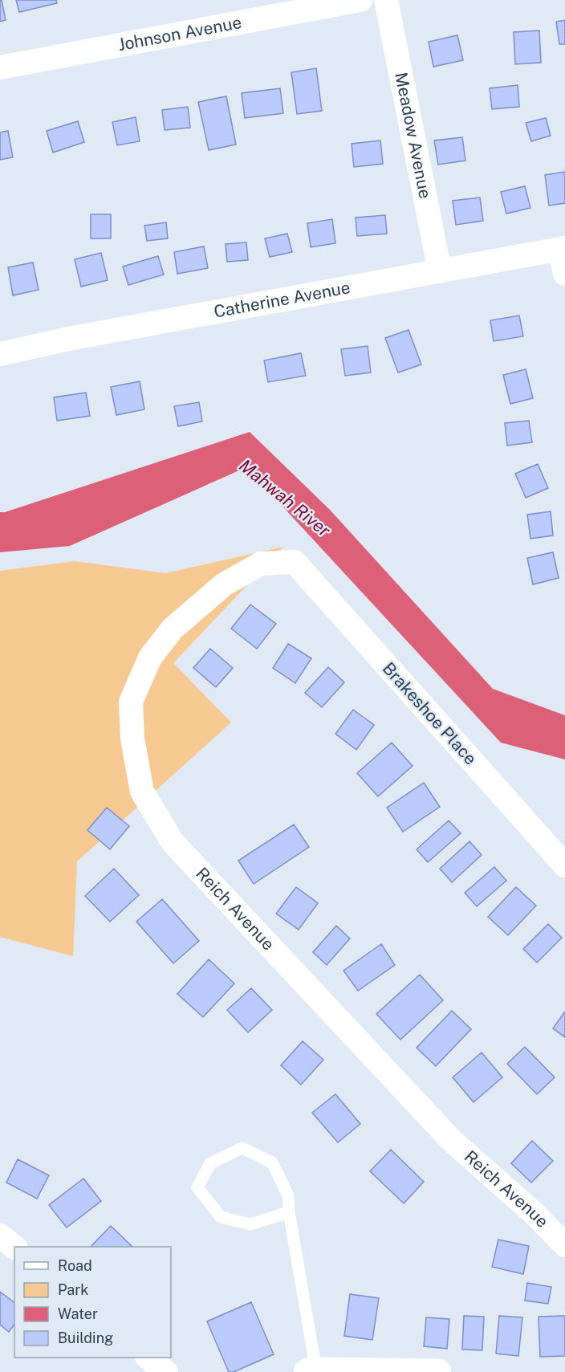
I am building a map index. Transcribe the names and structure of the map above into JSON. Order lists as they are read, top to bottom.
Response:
{
  "streets": {
    "street": [
      "Johnson Avenue",
      "Meadow Avenue",
      "Catherine Avenue",
      "Brakeshoe Place",
      "Reich Avenue"
    ]
  },
  "crossings": [
    ["Meadow Avenue", "Catherine Avenue"],
    ["Brakeshoe Place", "Reich Avenue"]
  ],
  "water": ["Mahwah River"],
  "legend": [
    "Road",
    "Park",
    "Water",
    "Building"
  ]
}
